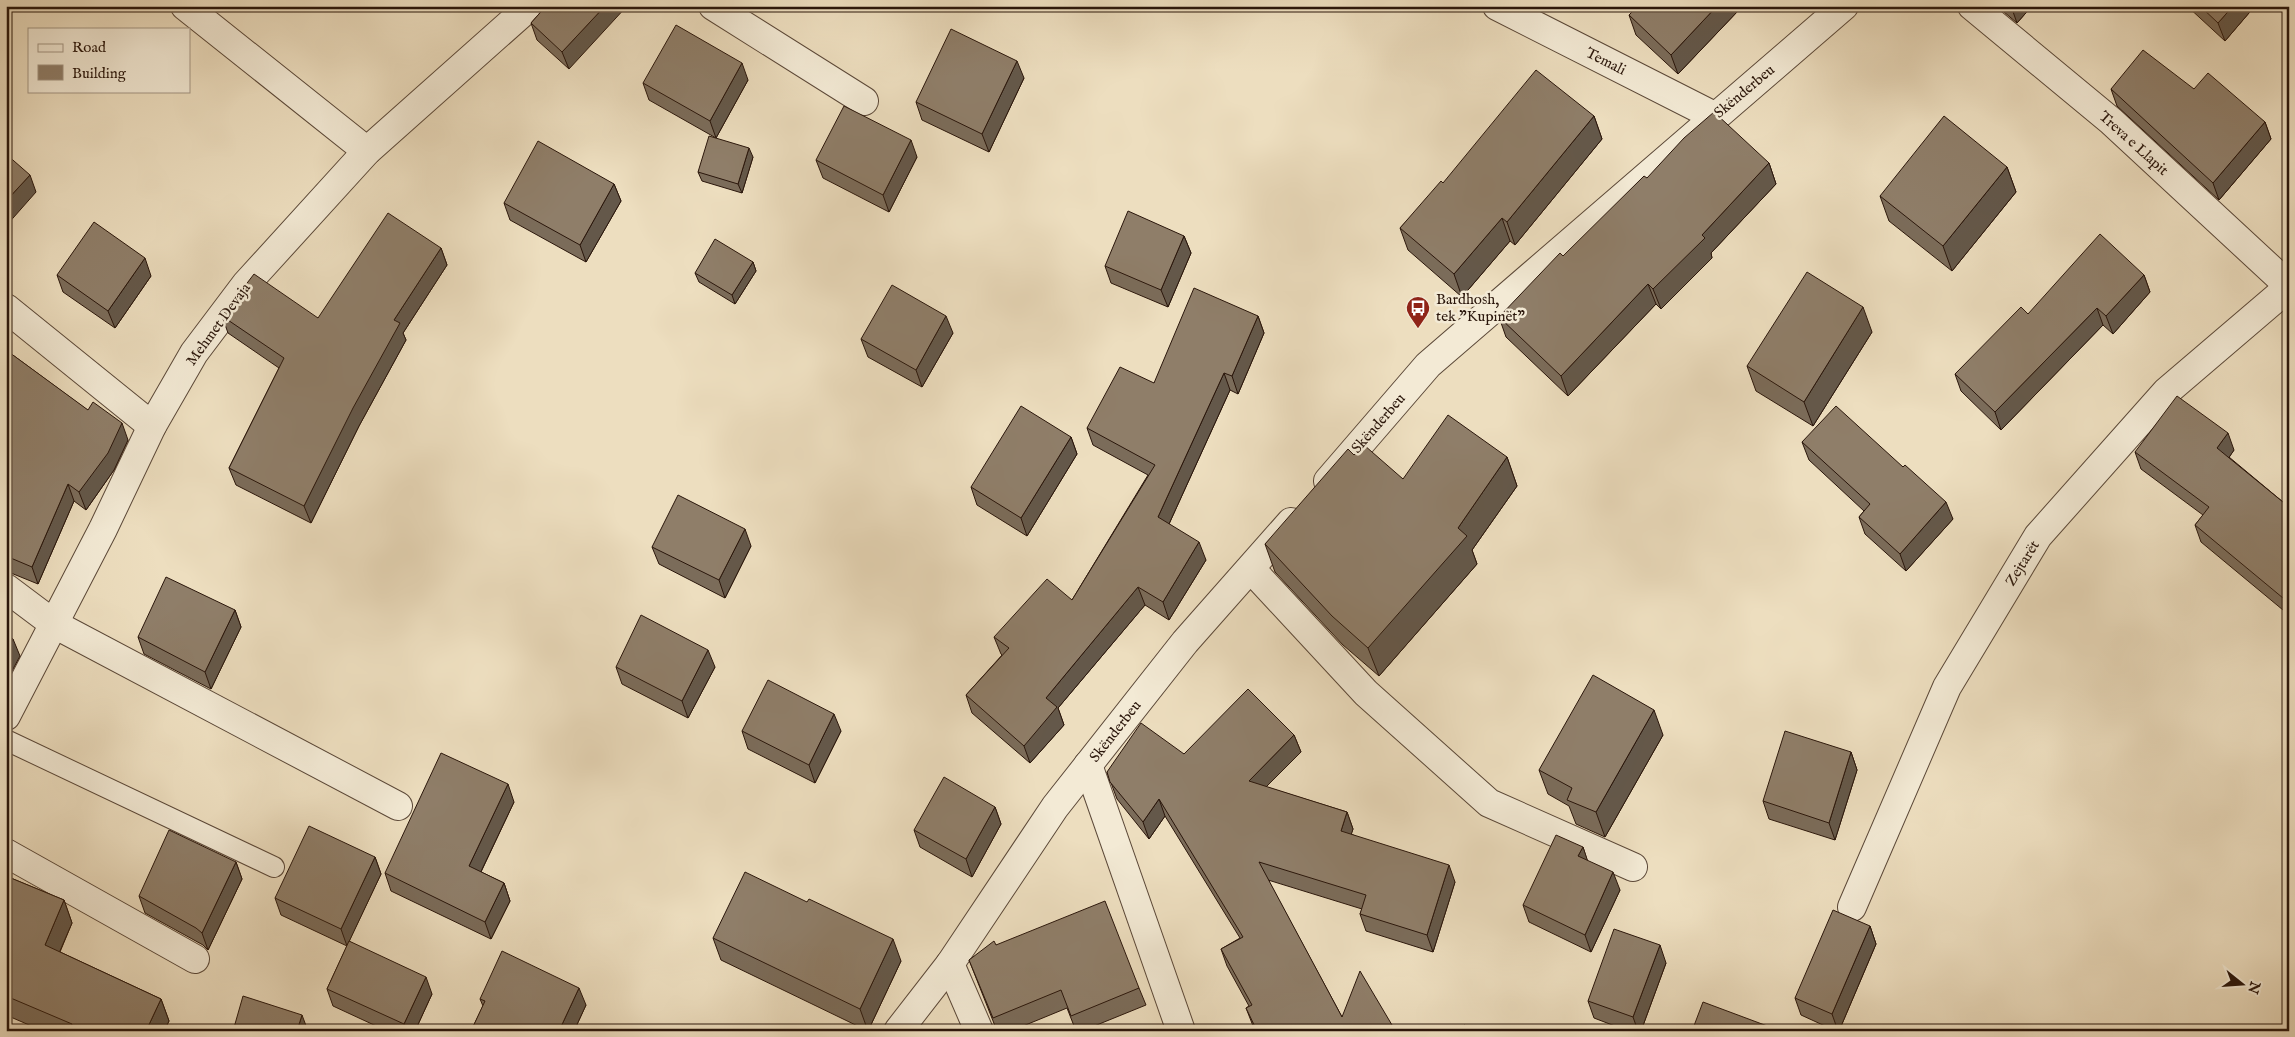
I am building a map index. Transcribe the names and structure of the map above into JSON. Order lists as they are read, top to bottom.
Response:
{
  "streets": {
    "street": [
      "Temali",
      "Skënderbeu",
      "Treva e Llapit",
      "Mehmet Devaja",
      "Zejtarët"
    ]
  },
  "crossings": [
    ["Temali", "Skënderbeu"],
    ["Treva e Llapit", "Zejtarët"]
  ],
  "places": {
    "bus stop": ["Bardhosh, tek \"Kupinët\""]
  },
  "legend": ["Road", "Building"],
  "north": "right"
}
